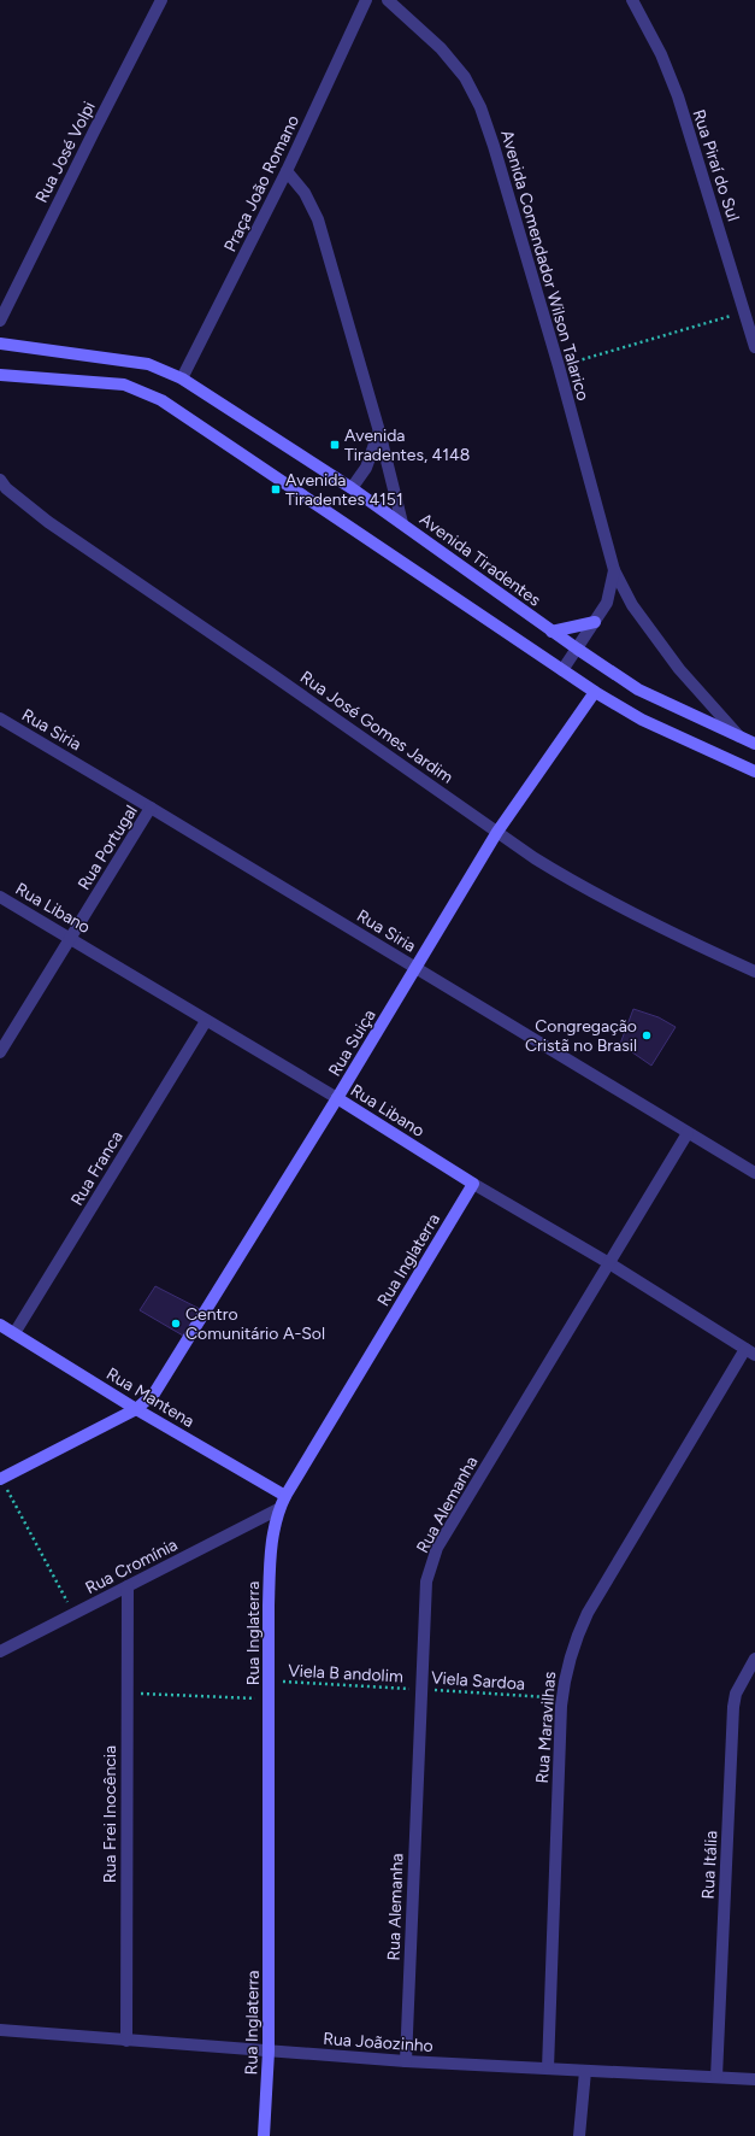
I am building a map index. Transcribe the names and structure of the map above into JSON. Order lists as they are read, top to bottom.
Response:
{
  "streets": {
    "street": [
      "Rua José Volpi",
      "Rua Piraí do Sul",
      "Praça João Romano",
      "Avenida Comendador Wilson Talarico",
      "Avenida Tiradentes",
      "Rua José Gomes Jardim",
      "Rua Siria",
      "Rua Portugal",
      "Rua Libano",
      "Rua Suiça",
      "Rua Franca",
      "Rua Inglaterra",
      "Rua Mantena",
      "Rua Alemanha",
      "Rua Cromínia",
      "Rua Maravilhas",
      "Rua Frei Inocência",
      "Rua Itália",
      "Rua Joãozinho"
    ],
    "path": ["Viela B andolim", "Viela Sardoa"]
  },
  "crossings": [
    ["Praça João Romano", "Avenida Tiradentes"],
    ["Avenida Comendador Wilson Talarico", "Avenida Tiradentes"],
    ["Rua José Gomes Jardim", "Rua Suiça"],
    ["Rua Siria", "Rua Portugal"],
    ["Rua Siria", "Rua Suiça"],
    ["Rua Siria", "Rua Alemanha"],
    ["Rua Portugal", "Rua Libano"],
    ["Rua Libano", "Rua Suiça"],
    ["Rua Libano", "Rua Franca"],
    ["Rua Libano", "Rua Inglaterra"],
    ["Rua Libano", "Rua Alemanha"],
    ["Rua Libano", "Rua Maravilhas"],
    ["Rua Suiça", "Rua Mantena"],
    ["Rua Franca", "Rua Mantena"],
    ["Rua Inglaterra", "Rua Mantena"],
    ["Rua Inglaterra", "Rua Cromínia"],
    ["Rua Inglaterra", "Viela B andolim"],
    ["Rua Inglaterra", "Rua Joãozinho"],
    ["Rua Alemanha", "Viela B andolim"],
    ["Rua Alemanha", "Viela Sardoa"],
    ["Rua Alemanha", "Rua Joãozinho"],
    ["Rua Cromínia", "Rua Frei Inocência"],
    ["Viela B andolim", "Viela Sardoa"],
    ["Viela Sardoa", "Rua Maravilhas"],
    ["Rua Maravilhas", "Rua Joãozinho"],
    ["Rua Frei Inocência", "Rua Joãozinho"],
    ["Rua Itália", "Rua Joãozinho"]
  ],
  "places": {
    "transit": ["Avenida Tiradentes, 4148", "Avenida Tiradentes 4151"],
    "other": ["Congregação Cristã no Brasil", "Centro Comunitário A-Sol"]
  }
}
